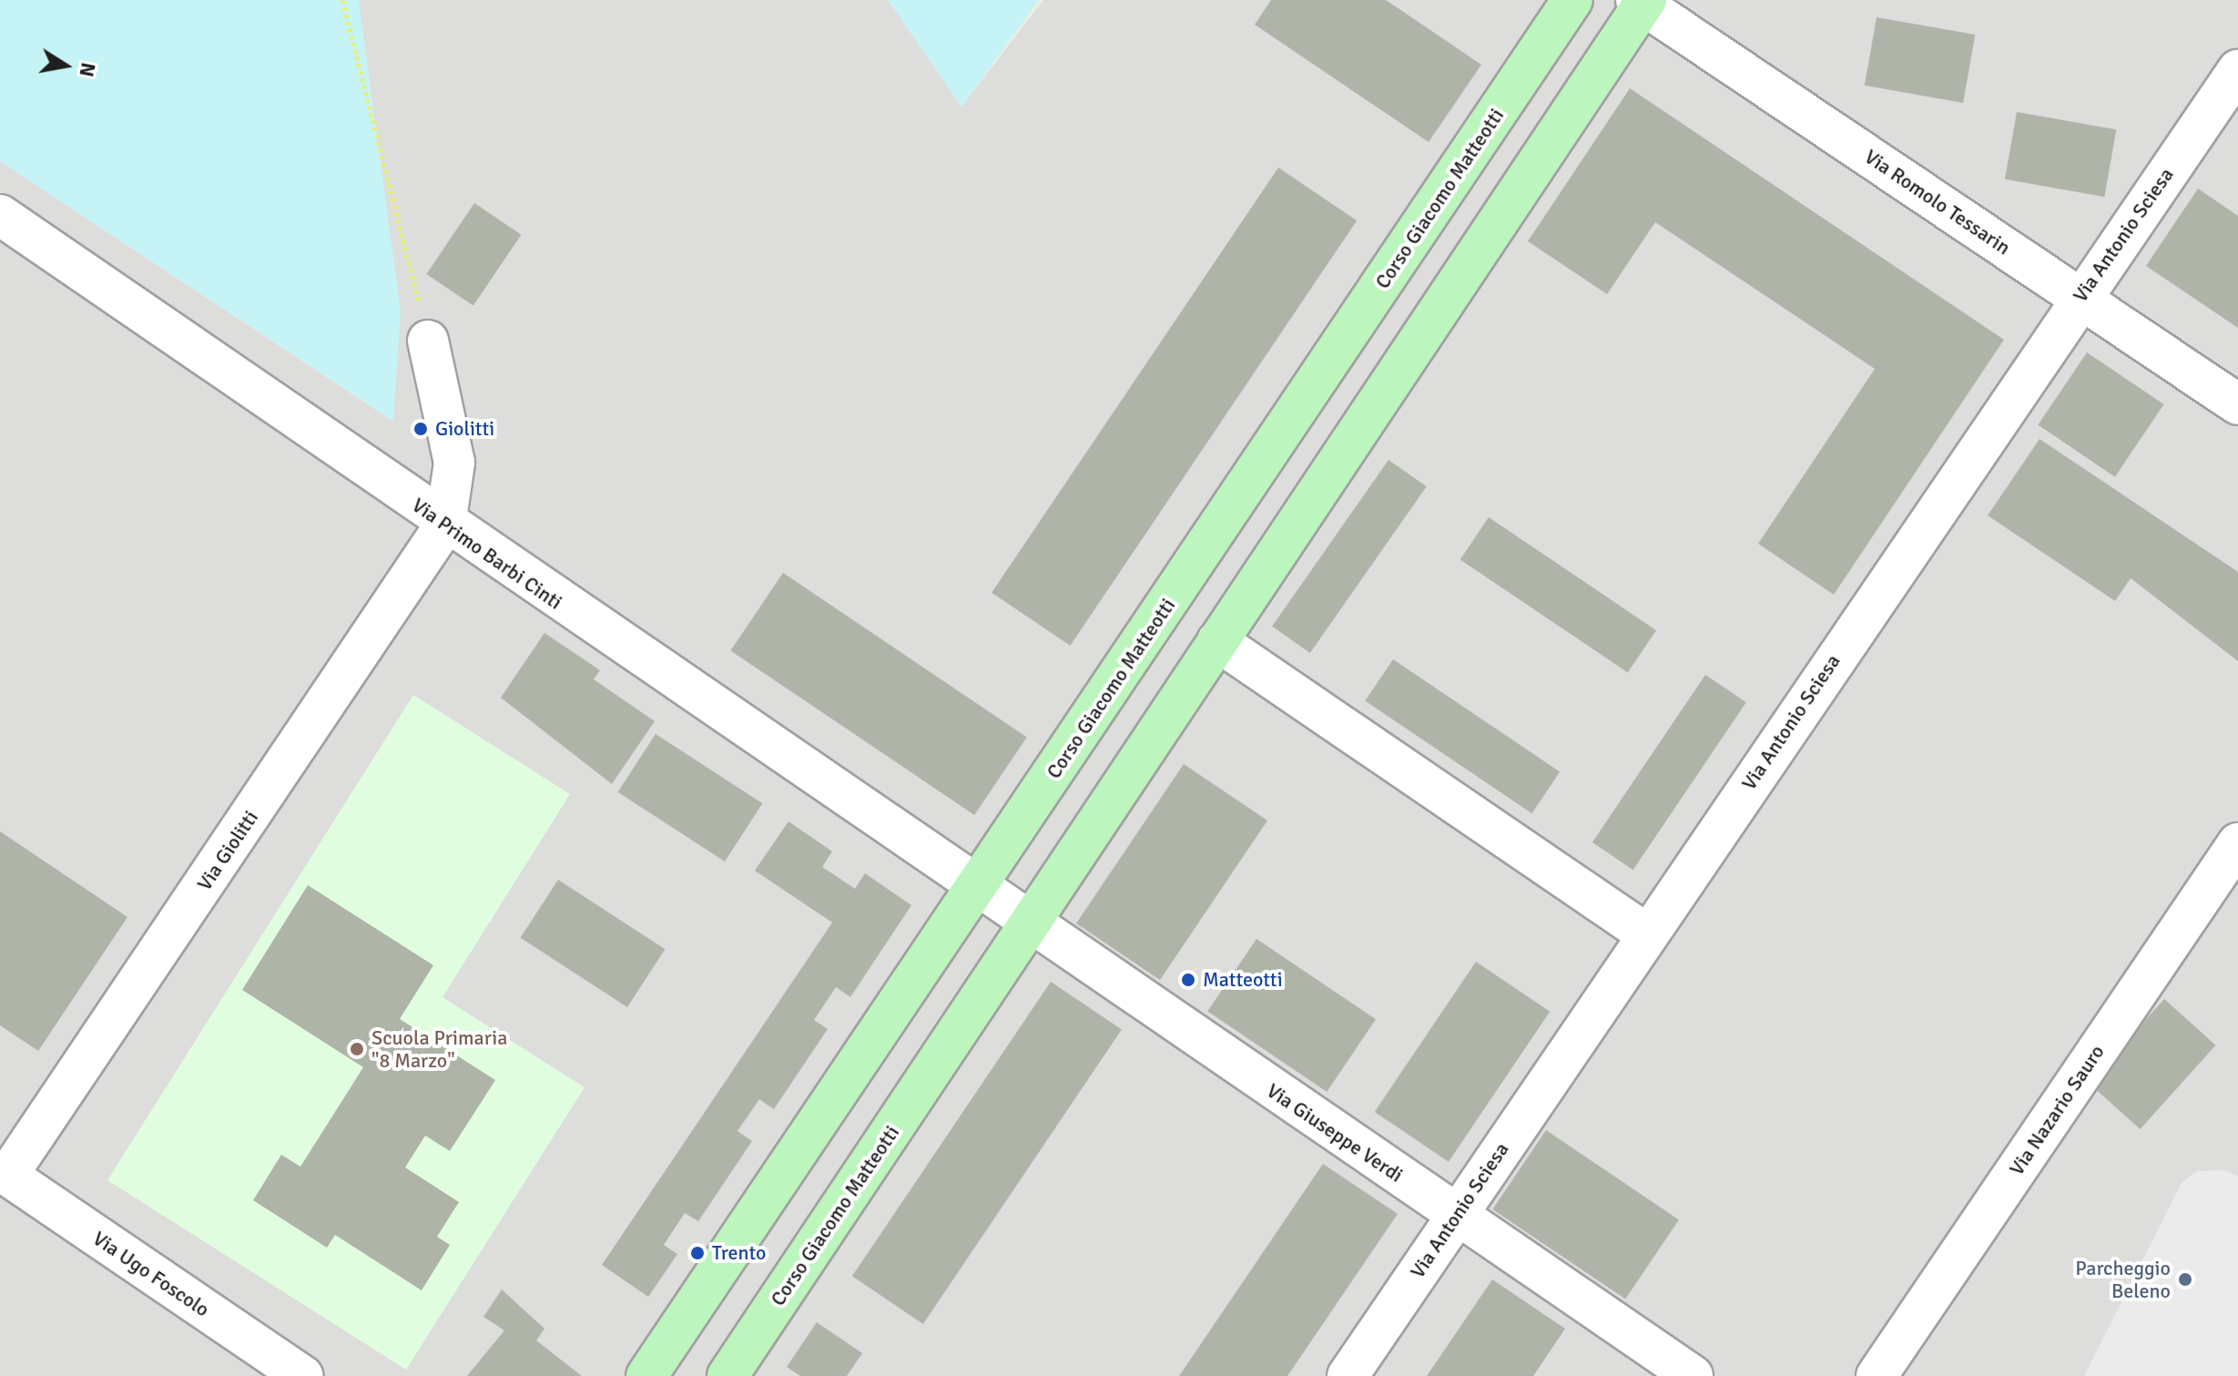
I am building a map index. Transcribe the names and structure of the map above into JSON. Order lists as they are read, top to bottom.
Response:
{
  "streets": {
    "street": [
      "Corso Giacomo Matteotti",
      "Via Romolo Tessarin",
      "Via Antonio Sciesa",
      "Via Primo Barbi Cinti",
      "Via Giolitti",
      "Via Nazario Sauro",
      "Via Giuseppe Verdi",
      "Via Ugo Foscolo"
    ]
  },
  "crossings": [
    ["Corso Giacomo Matteotti", "Via Romolo Tessarin"],
    ["Corso Giacomo Matteotti", "Via Primo Barbi Cinti"],
    ["Corso Giacomo Matteotti", "Via Giuseppe Verdi"],
    ["Via Romolo Tessarin", "Via Antonio Sciesa"],
    ["Via Antonio Sciesa", "Via Giuseppe Verdi"],
    ["Via Primo Barbi Cinti", "Via Giolitti"],
    ["Via Primo Barbi Cinti", "Via Giuseppe Verdi"],
    ["Via Giolitti", "Via Ugo Foscolo"]
  ],
  "places": [
    "Giolitti",
    "Matteotti",
    "Scuola Primaria \"8 Marzo\"",
    "Trento",
    "Parcheggio Beleno"
  ],
  "north": "right"
}
